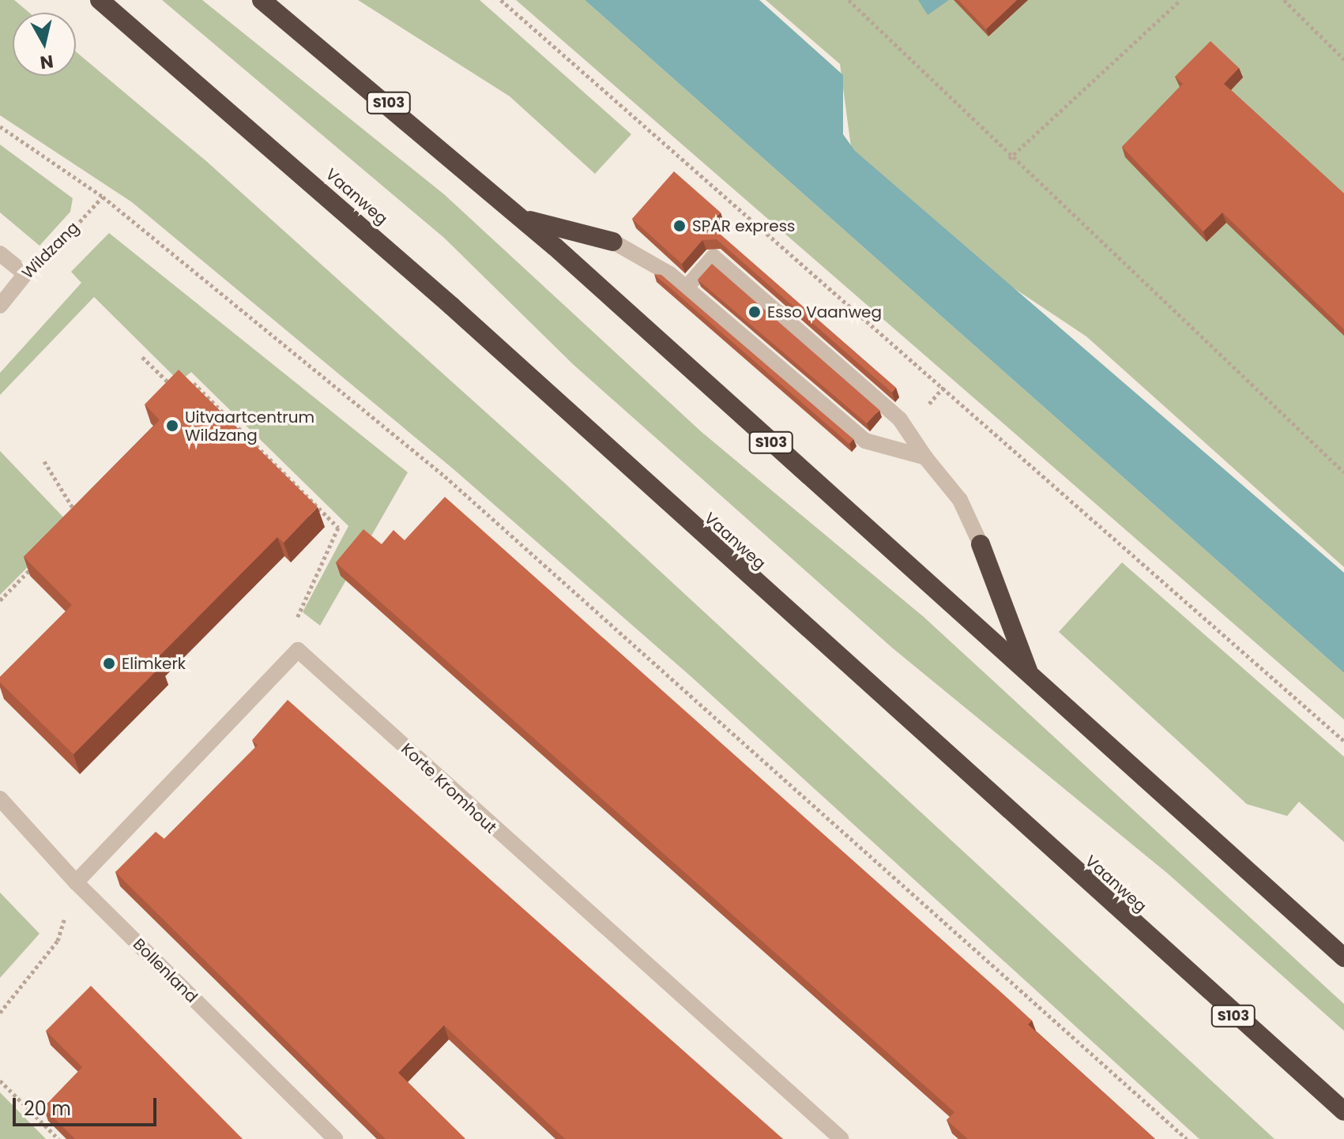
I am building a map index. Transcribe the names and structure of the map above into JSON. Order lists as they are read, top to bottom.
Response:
{
  "streets": {
    "highway": ["S103", "Vaanweg"],
    "street": ["Wildzang", "Korte Kromhout", "Bollenland"]
  },
  "places": [
    "SPAR express",
    "Esso Vaanweg",
    "Uitvaartcentrum Wildzang",
    "Elimkerk"
  ],
  "scale_bar": "20 m",
  "north": "bottom"
}
